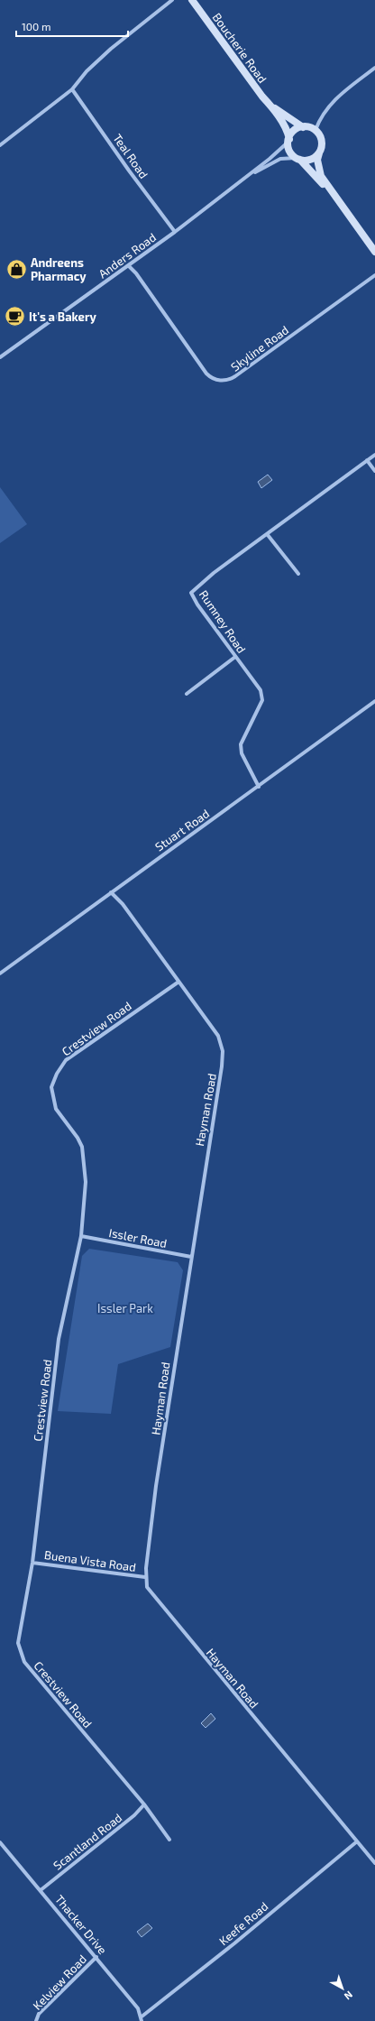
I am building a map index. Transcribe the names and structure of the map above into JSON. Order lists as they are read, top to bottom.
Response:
{
  "streets": {
    "main road": ["Boucherie Road"],
    "street": [
      "Teal Road",
      "Anders Road",
      "Skyline Road",
      "Rumney Road",
      "Stuart Road",
      "Crestview Road",
      "Hayman Road",
      "Issler Road",
      "Buena Vista Road",
      "Scantland Road",
      "Keefe Road",
      "Thacker Drive",
      "Kelview Road"
    ]
  },
  "crossings": [
    ["Boucherie Road", "Anders Road"],
    ["Teal Road", "Anders Road"],
    ["Anders Road", "Skyline Road"],
    ["Rumney Road", "Stuart Road"],
    ["Stuart Road", "Hayman Road"],
    ["Crestview Road", "Hayman Road"],
    ["Crestview Road", "Issler Road"],
    ["Crestview Road", "Buena Vista Road"],
    ["Crestview Road", "Scantland Road"],
    ["Hayman Road", "Issler Road"],
    ["Hayman Road", "Buena Vista Road"],
    ["Hayman Road", "Keefe Road"],
    ["Scantland Road", "Thacker Drive"],
    ["Keefe Road", "Thacker Drive"],
    ["Thacker Drive", "Kelview Road"]
  ],
  "parks": ["Issler Park"],
  "places": {
    "shop": ["Andreens Pharmacy"],
    "cafe": ["It's a Bakery"]
  },
  "scale_bar": "100 m",
  "north": "bottom right"
}
